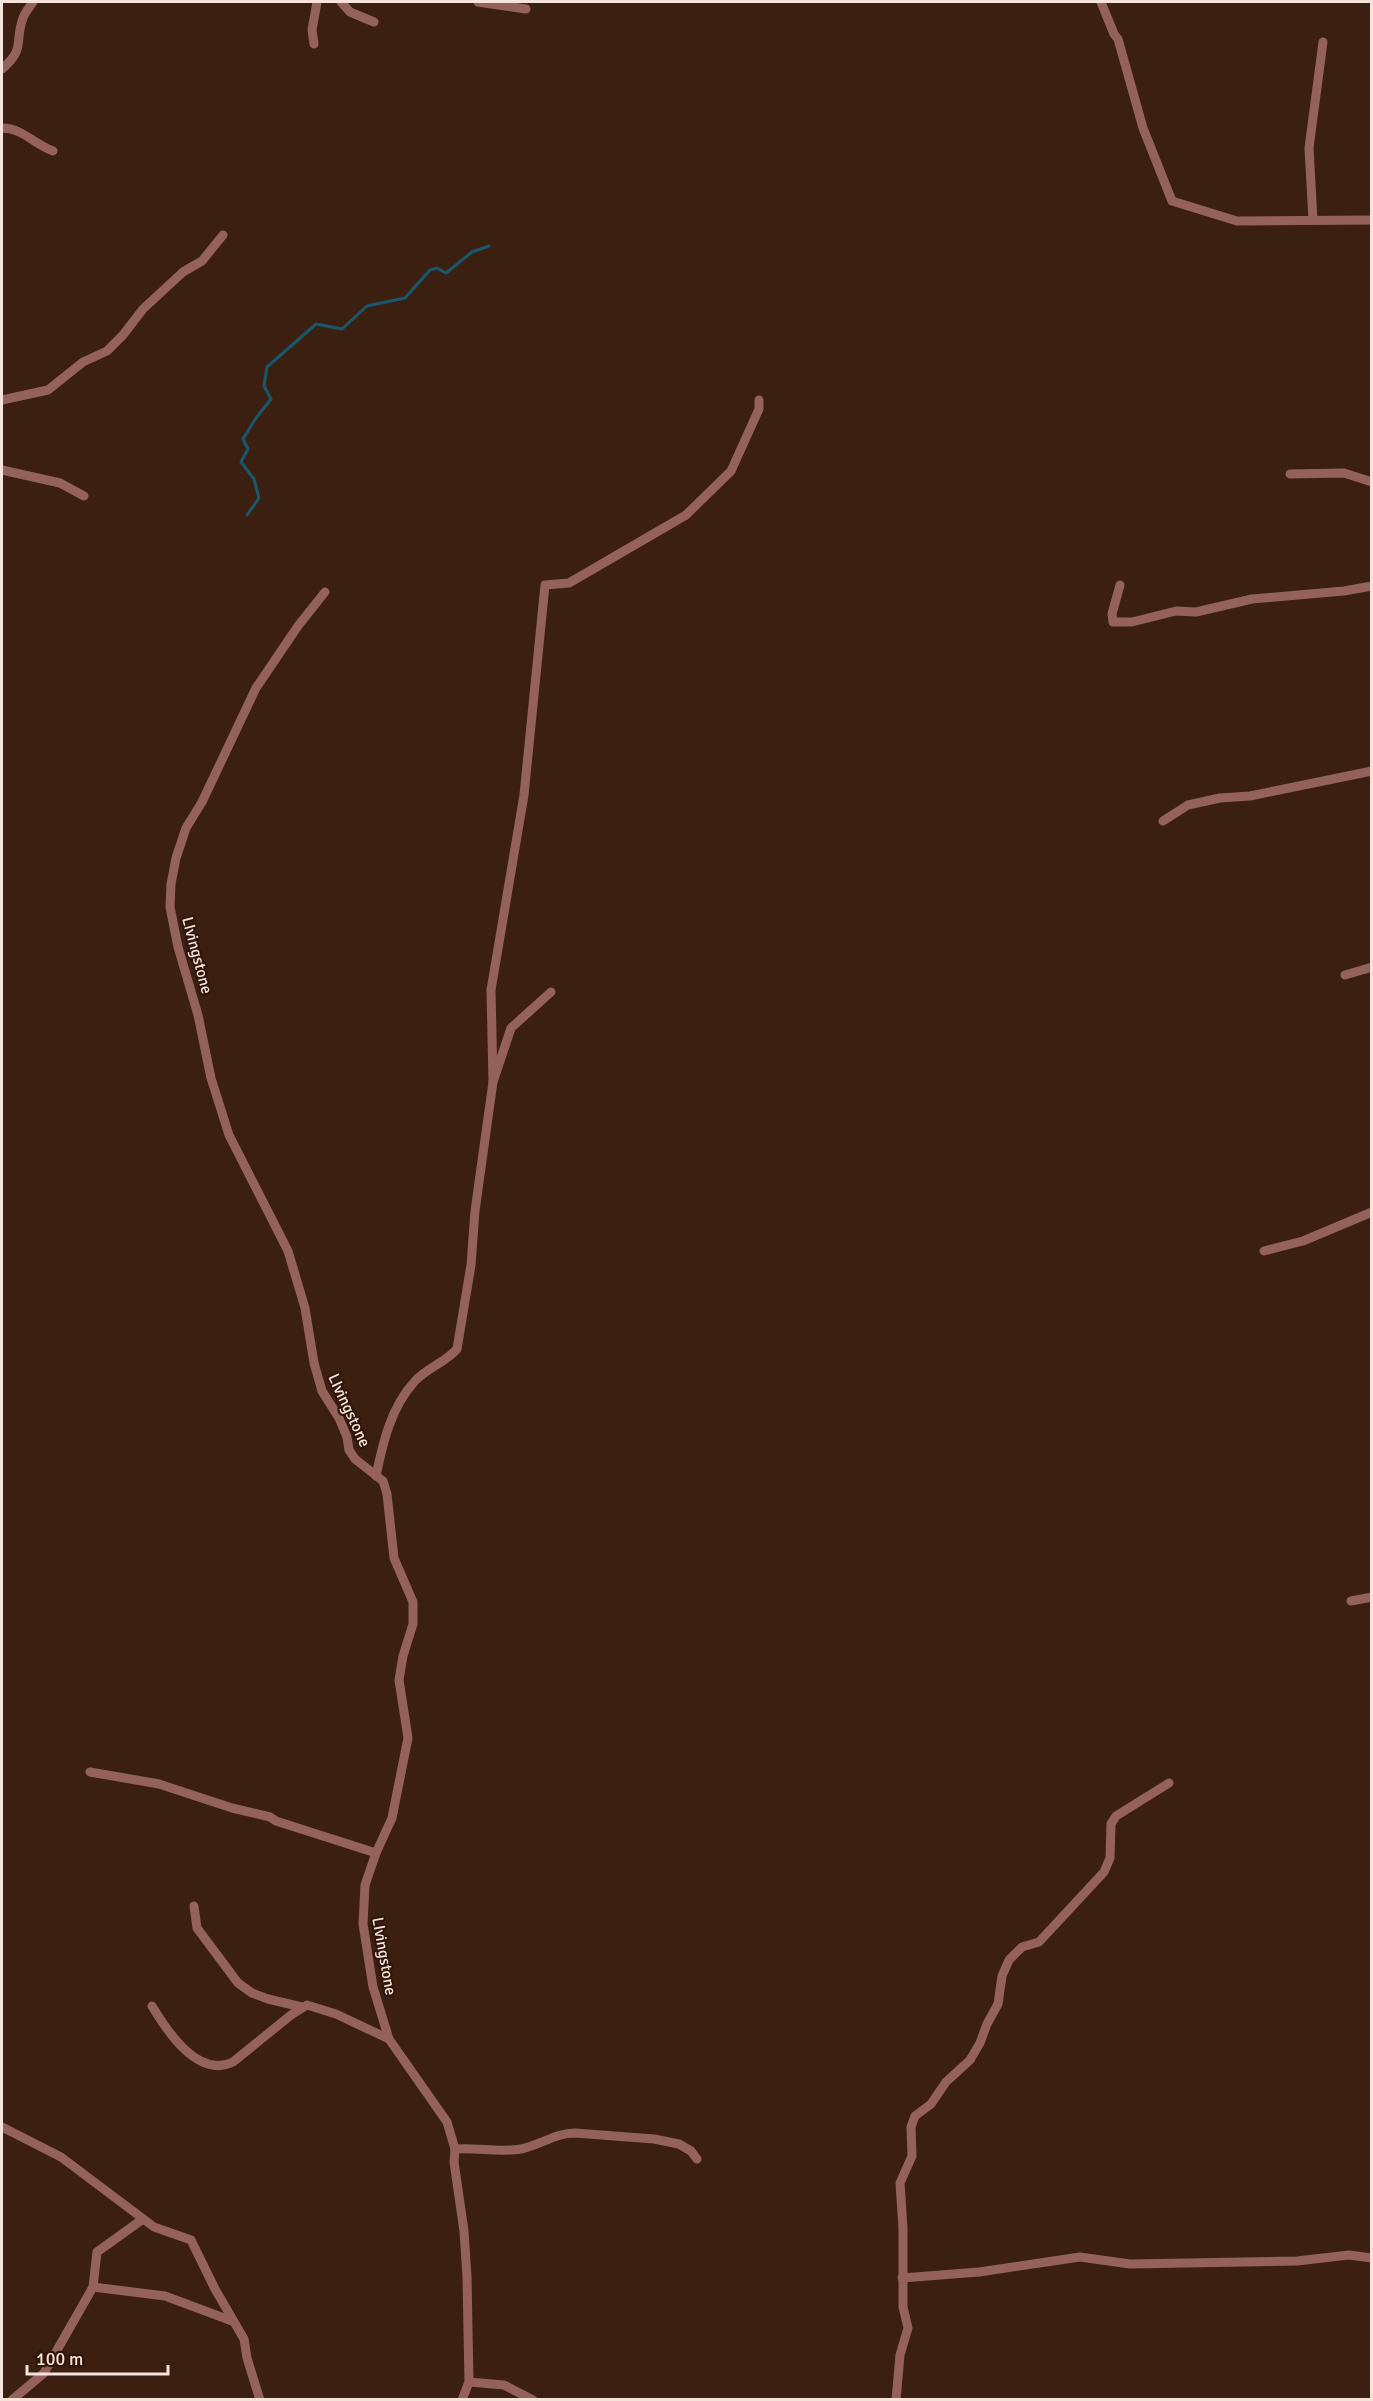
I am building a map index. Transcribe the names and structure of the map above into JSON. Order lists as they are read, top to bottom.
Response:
{
  "streets": {
    "street": ["LIvingstone"]
  },
  "scale_bar": "100 m"
}
